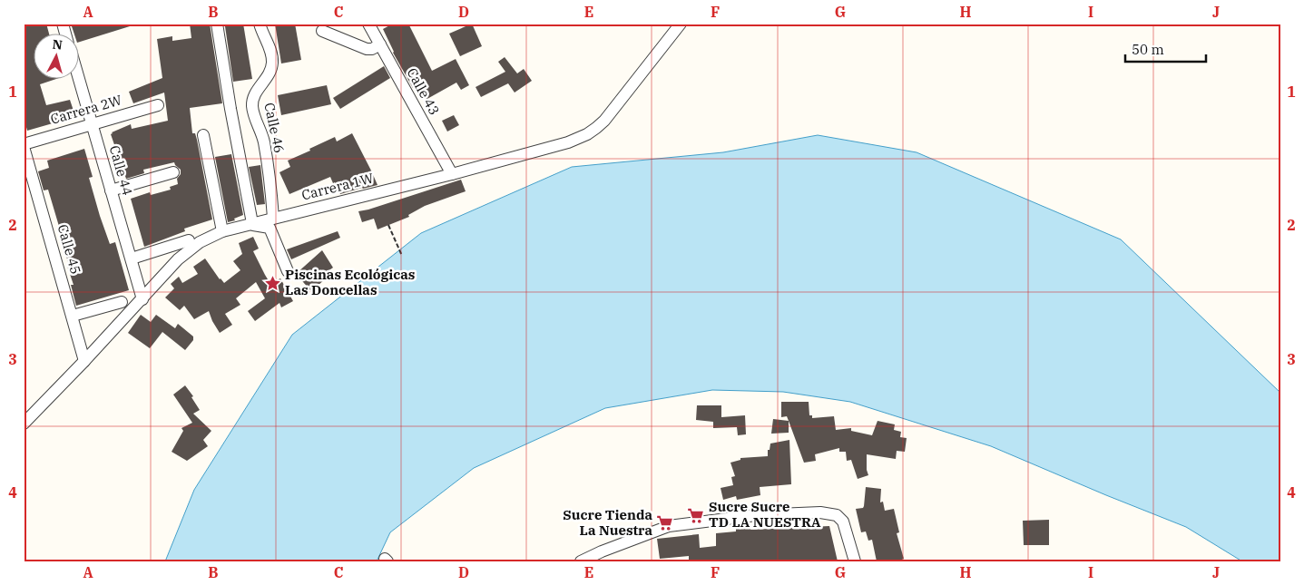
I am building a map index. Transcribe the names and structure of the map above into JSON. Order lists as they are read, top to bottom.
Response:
{
  "streets": {
    "street": [
      "Calle 43",
      "Carrera 2W",
      "Calle 46",
      "Calle 44",
      "Carrera 1W",
      "Calle 45"
    ]
  },
  "crossings": [
    ["Calle 43", "Carrera 1W"],
    ["Carrera 2W", "Calle 44"],
    ["Carrera 2W", "Calle 45"],
    ["Calle 46", "Carrera 1W"],
    ["Calle 44", "Carrera 1W"],
    ["Carrera 1W", "Calle 45"]
  ],
  "places": {
    "place": ["Piscinas Ecológicas Las Doncellas"],
    "supermarket": ["Sucre Sucre TD LA NUESTRA", "Sucre Tienda La Nuestra"]
  },
  "scale_bar": "50 m",
  "north": "top",
  "grid": {
    "columns": [
      "A",
      "B",
      "C",
      "D",
      "E",
      "F",
      "G",
      "H",
      "I",
      "J"
    ],
    "rows": [
      "1",
      "2",
      "3",
      "4"
    ]
  }
}
